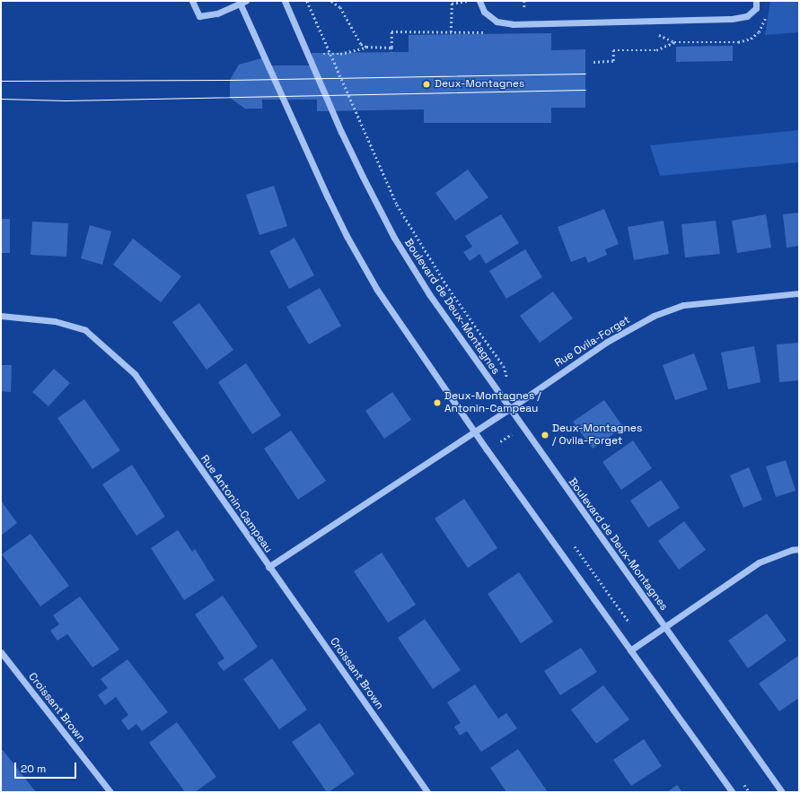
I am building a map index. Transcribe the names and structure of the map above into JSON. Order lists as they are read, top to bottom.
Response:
{
  "streets": {
    "street": [
      "Boulevard de Deux-Montagnes",
      "Rue Ovila-Forget",
      "Rue Antonin-Campeau",
      "Croissant Brown"
    ]
  },
  "crossings": [
    ["Boulevard de Deux-Montagnes", "Rue Ovila-Forget"],
    ["Rue Ovila-Forget", "Rue Antonin-Campeau"],
    ["Rue Antonin-Campeau", "Croissant Brown"]
  ],
  "places": ["Deux-Montagnes", "Deux-Montagnes / Antonin-Campeau", "Deux-Montagnes / Ovila-Forget"],
  "scale_bar": "20 m"
}
